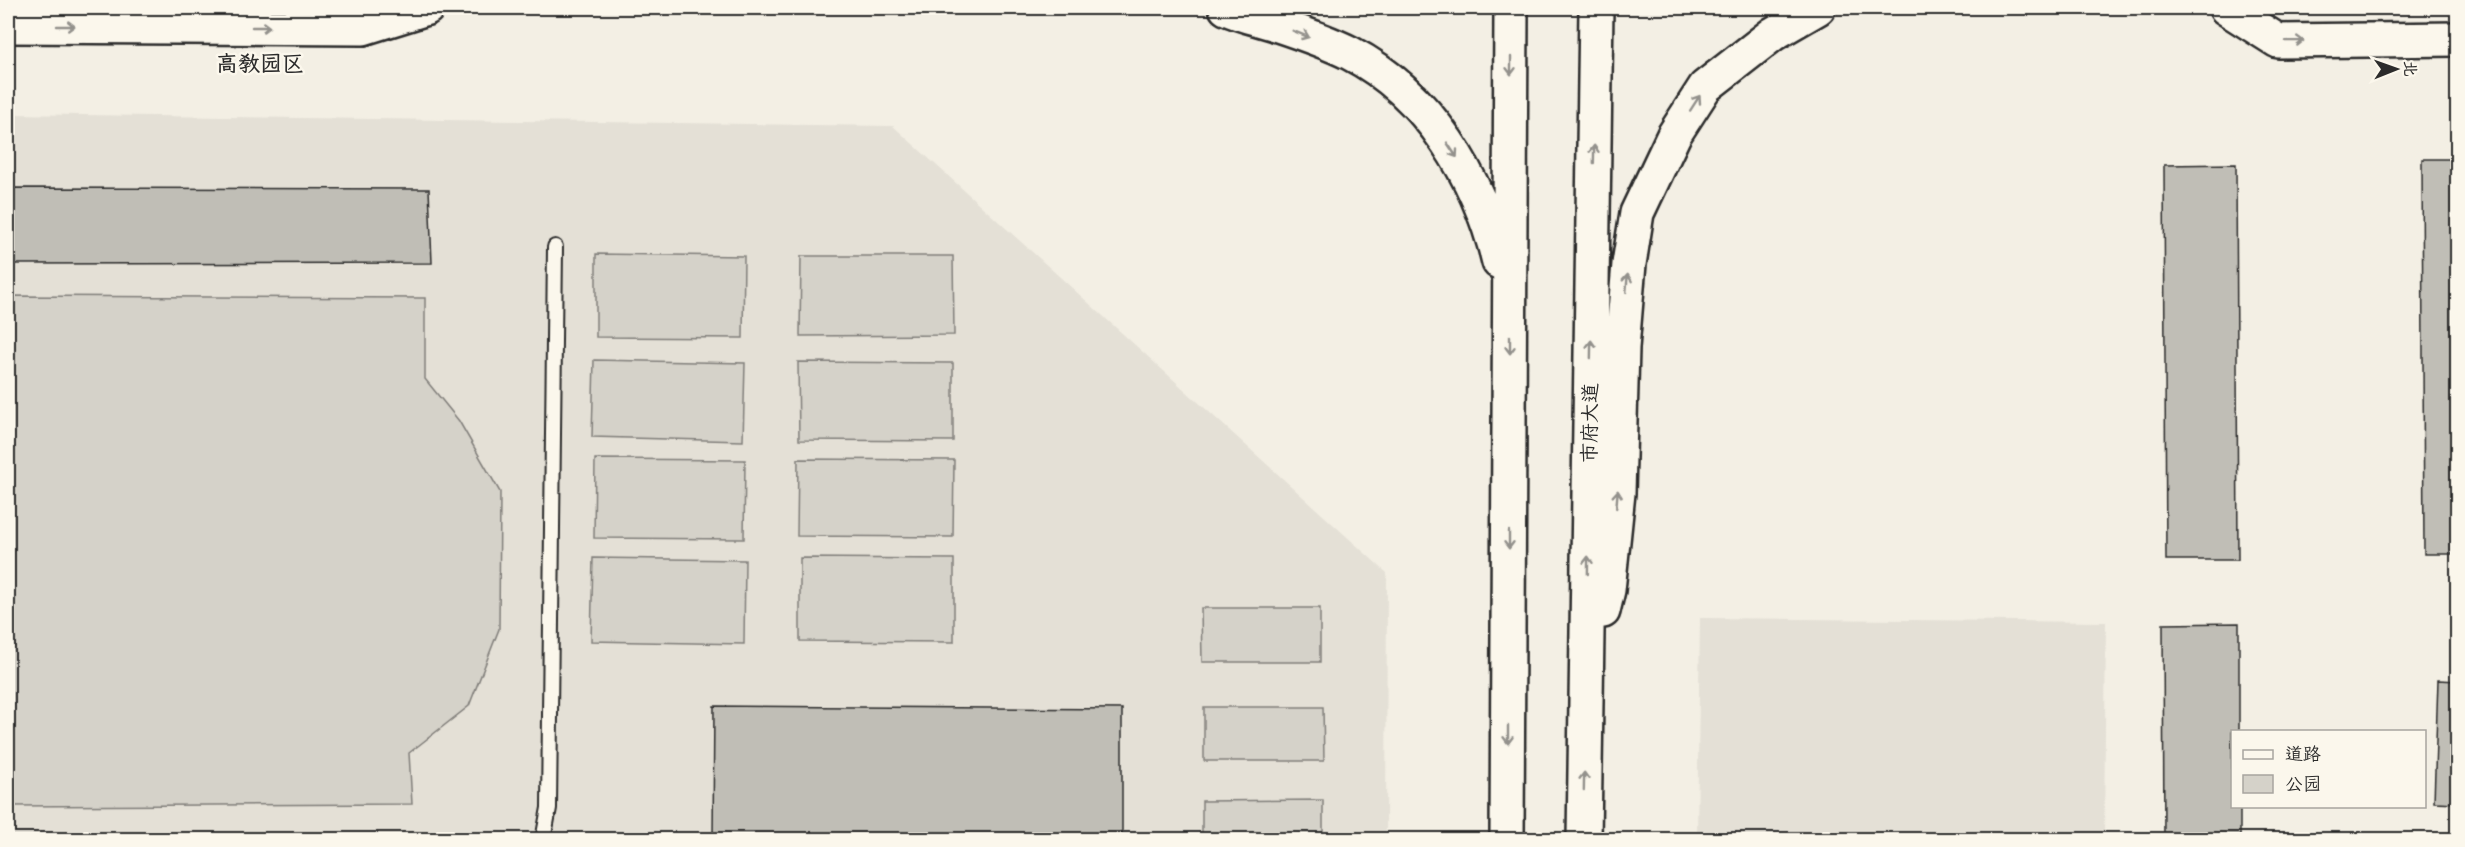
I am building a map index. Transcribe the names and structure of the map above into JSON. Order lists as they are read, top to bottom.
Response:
{
  "streets": {
    "main road": ["市府大道"]
  },
  "districts": ["高教园区"],
  "legend": ["道路", "公园"],
  "north": "right"
}
